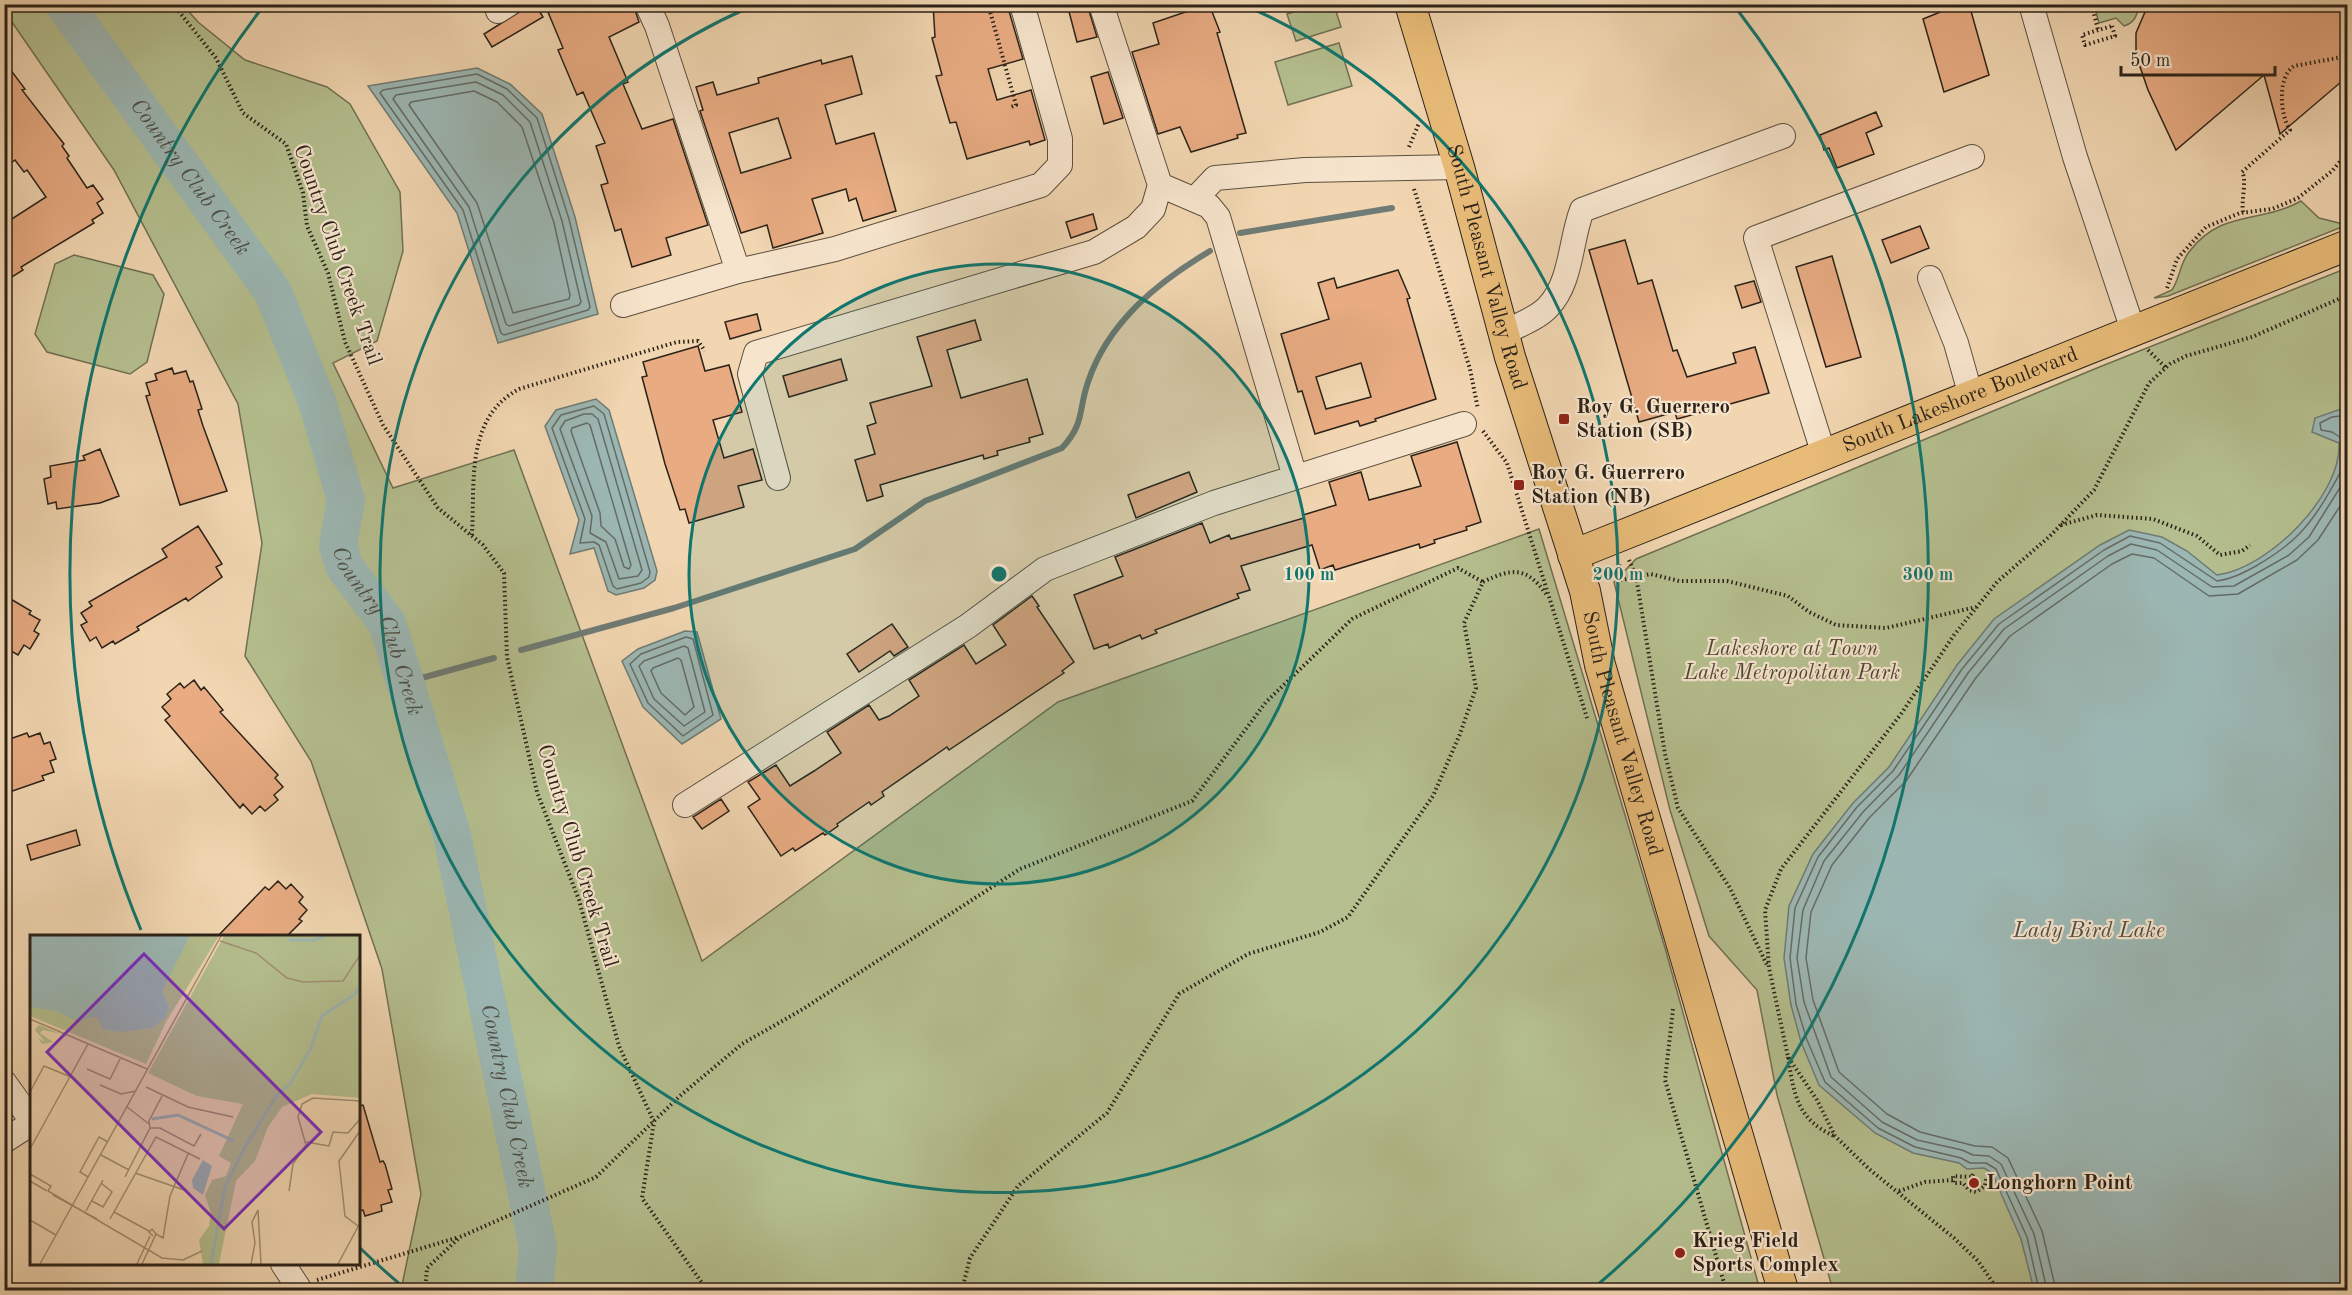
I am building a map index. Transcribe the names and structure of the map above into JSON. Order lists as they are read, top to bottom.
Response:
{
  "streets": {
    "main road": ["South Pleasant Valley Road", "South Lakeshore Boulevard"],
    "path": ["Country Club Creek Trail"]
  },
  "crossings": [
    ["South Pleasant Valley Road", "South Lakeshore Boulevard"]
  ],
  "water": ["Country Club Creek", "Lady Bird Lake"],
  "parks": ["Lakeshore at Town Lake Metropolitan Park"],
  "places": {
    "transit": ["Roy G. Guerrero Station (SB)", "Roy G. Guerrero Station (NB)"],
    "other": ["Longhorn Point", "Krieg Field Sports Complex"]
  },
  "scale_bar": "50 m",
  "rings": ["100 m", "200 m", "300 m"]
}
